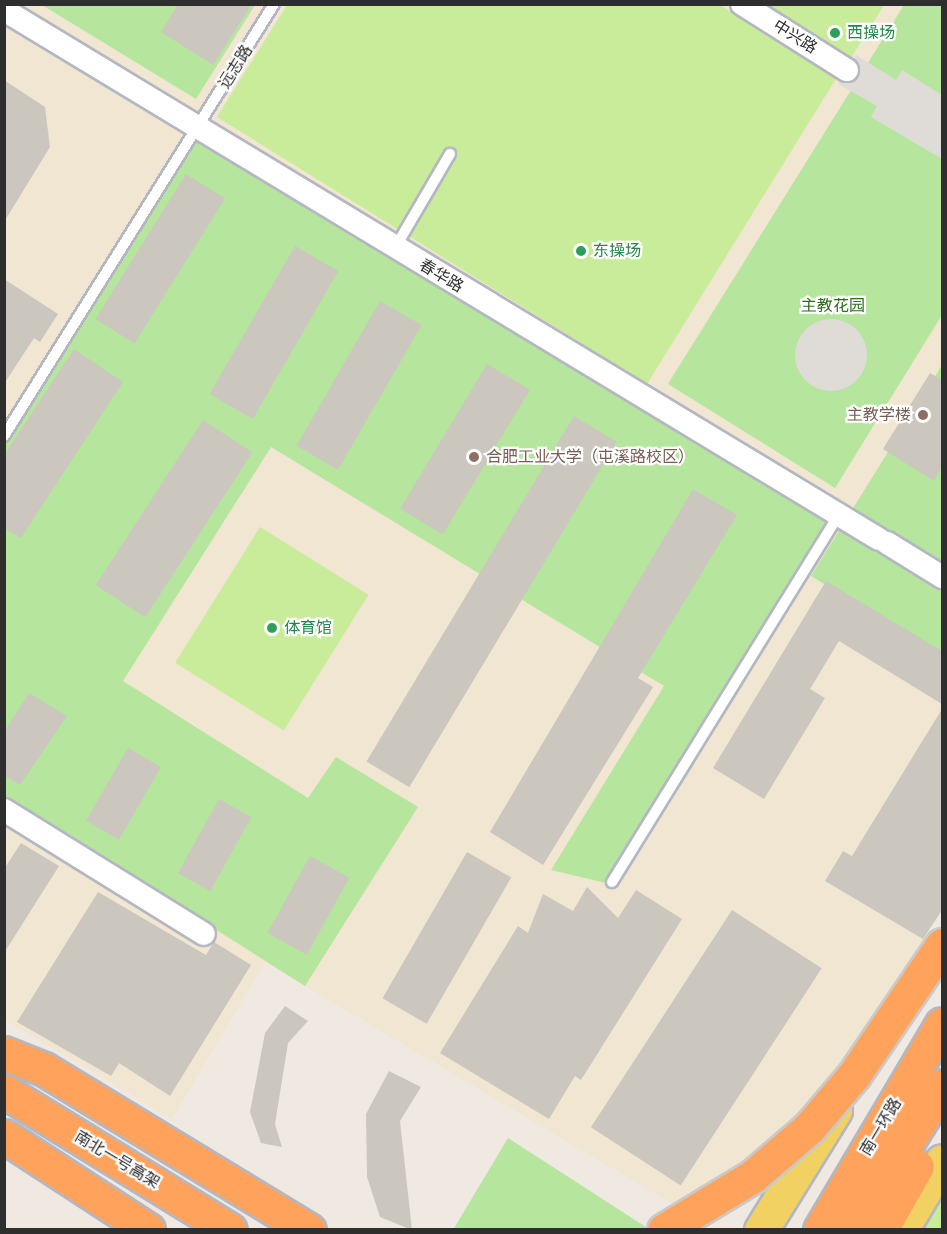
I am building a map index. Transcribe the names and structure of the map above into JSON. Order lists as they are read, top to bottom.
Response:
{
  "streets": {
    "highway": ["南一环路", "南北一号高架"],
    "street": ["中兴路", "春华路"],
    "lane": ["远志路"]
  },
  "crossings": [
    ["远志路", "春华路"]
  ],
  "parks": ["主教花园"],
  "places": [
    "西操场",
    "东操场",
    "主教学楼",
    "合肥工业大学（屯溪路校区）",
    "体育馆"
  ]
}
